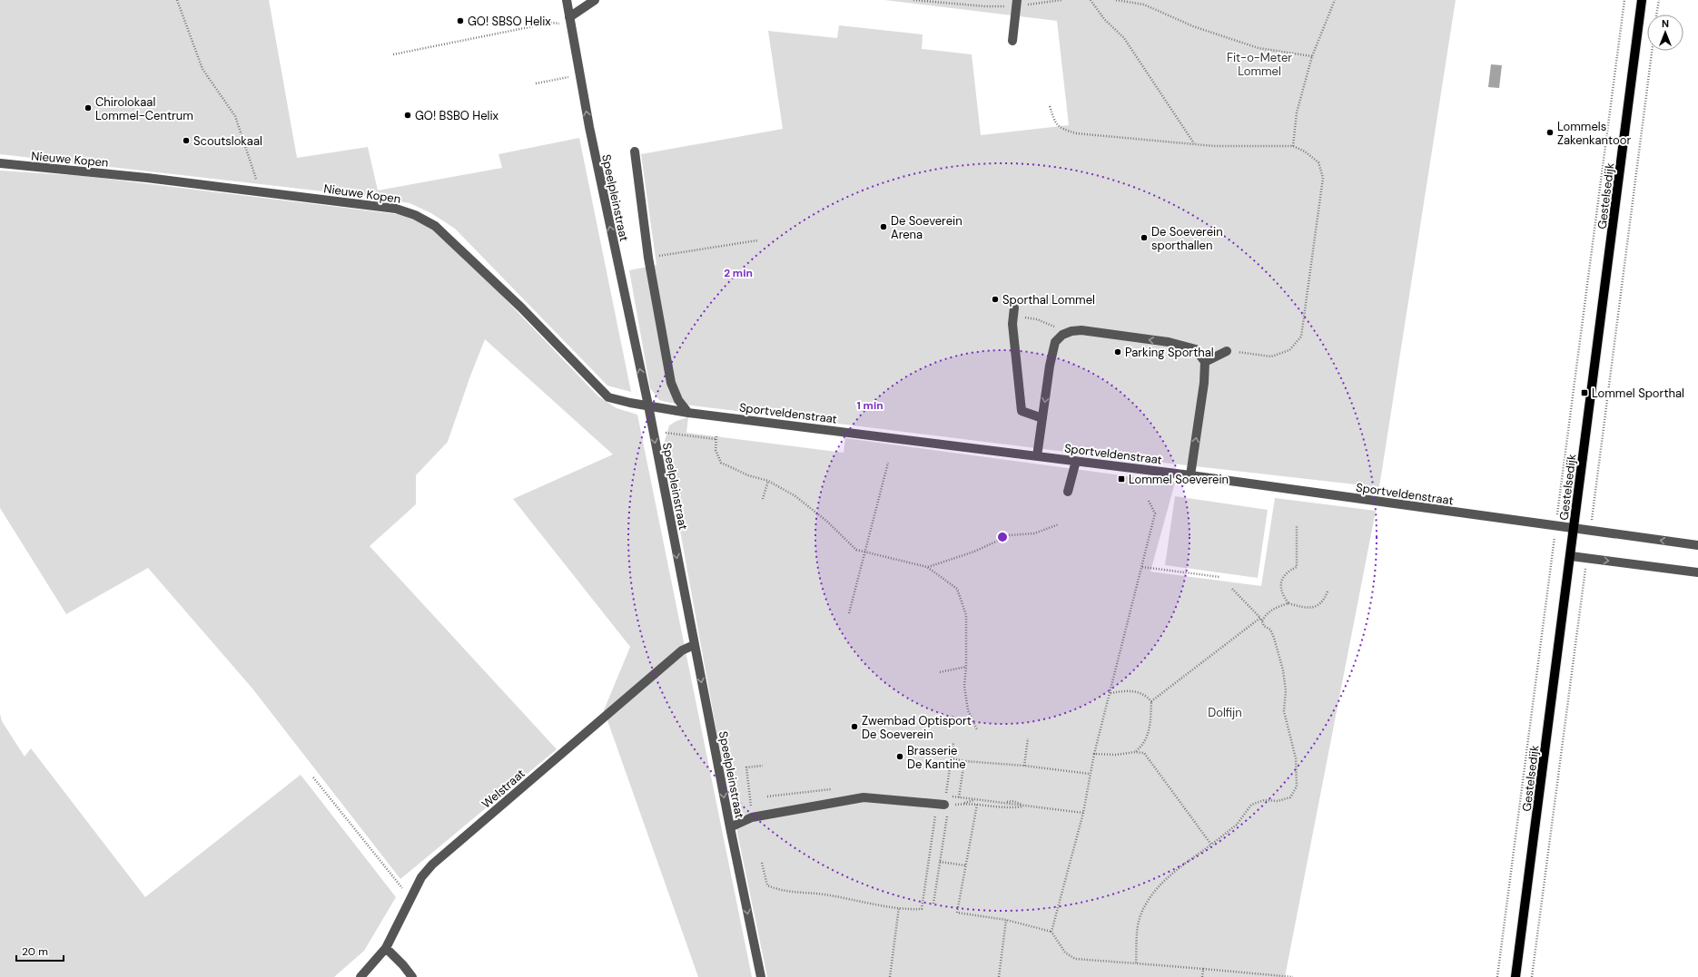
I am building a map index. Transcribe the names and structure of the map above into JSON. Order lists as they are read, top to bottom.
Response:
{
  "streets": {
    "main road": ["Gestelsedijk"],
    "street": [
      "Nieuwe Kopen",
      "Speelpleinstraat",
      "Sportveldenstraat",
      "Welstraat"
    ]
  },
  "crossings": [
    ["Nieuwe Kopen", "Speelpleinstraat"],
    ["Nieuwe Kopen", "Sportveldenstraat"],
    ["Gestelsedijk", "Sportveldenstraat"],
    ["Speelpleinstraat", "Sportveldenstraat"],
    ["Speelpleinstraat", "Welstraat"]
  ],
  "parks": ["Fit-o-Meter Lommel", "Dolfijn"],
  "places": {
    "other": [
      "GO! SBSO Helix",
      "Chirolokaal Lommel-Centrum",
      "GO! BSBO Helix",
      "Lommels Zakenkantoor",
      "Scoutslokaal",
      "De Soeverein Arena",
      "De Soeverein sporthallen",
      "Sporthal Lommel",
      "Parking Sporthal",
      "Zwembad Optisport De Soeverein",
      "Brasserie De Kantine"
    ],
    "transit": ["Lommel Sporthal", "Lommel Soeverein"]
  },
  "scale_bar": "20 m",
  "north": "top",
  "rings": ["2 min", "1 min"]
}
